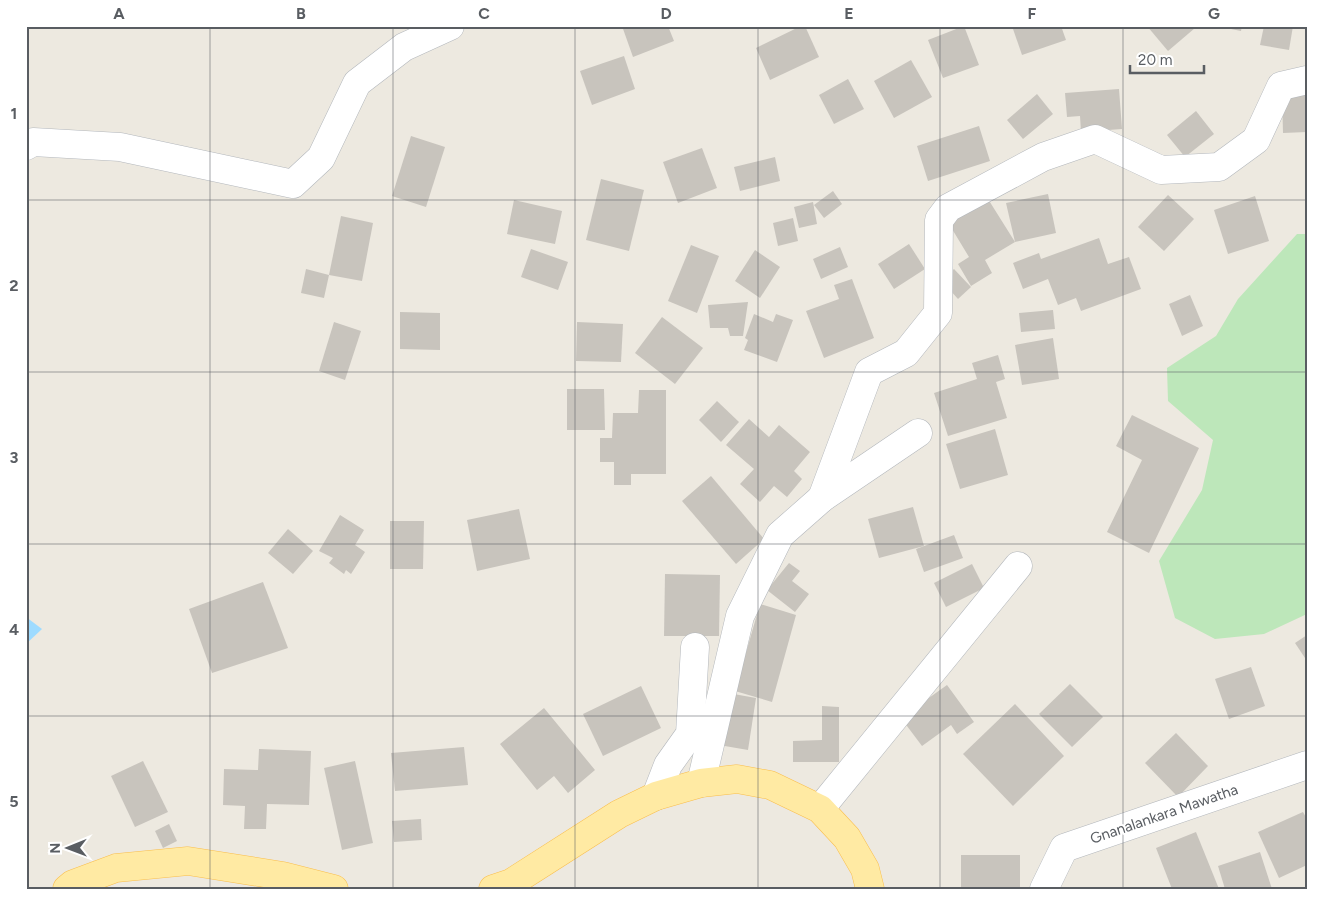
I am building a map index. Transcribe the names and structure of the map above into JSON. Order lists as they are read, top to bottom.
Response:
{
  "streets": {
    "street": ["Gnanalankara Mawatha"]
  },
  "scale_bar": "20 m",
  "north": "left",
  "grid": {
    "columns": [
      "A",
      "B",
      "C",
      "D",
      "E",
      "F",
      "G"
    ],
    "rows": [
      "1",
      "2",
      "3",
      "4",
      "5"
    ]
  }
}
